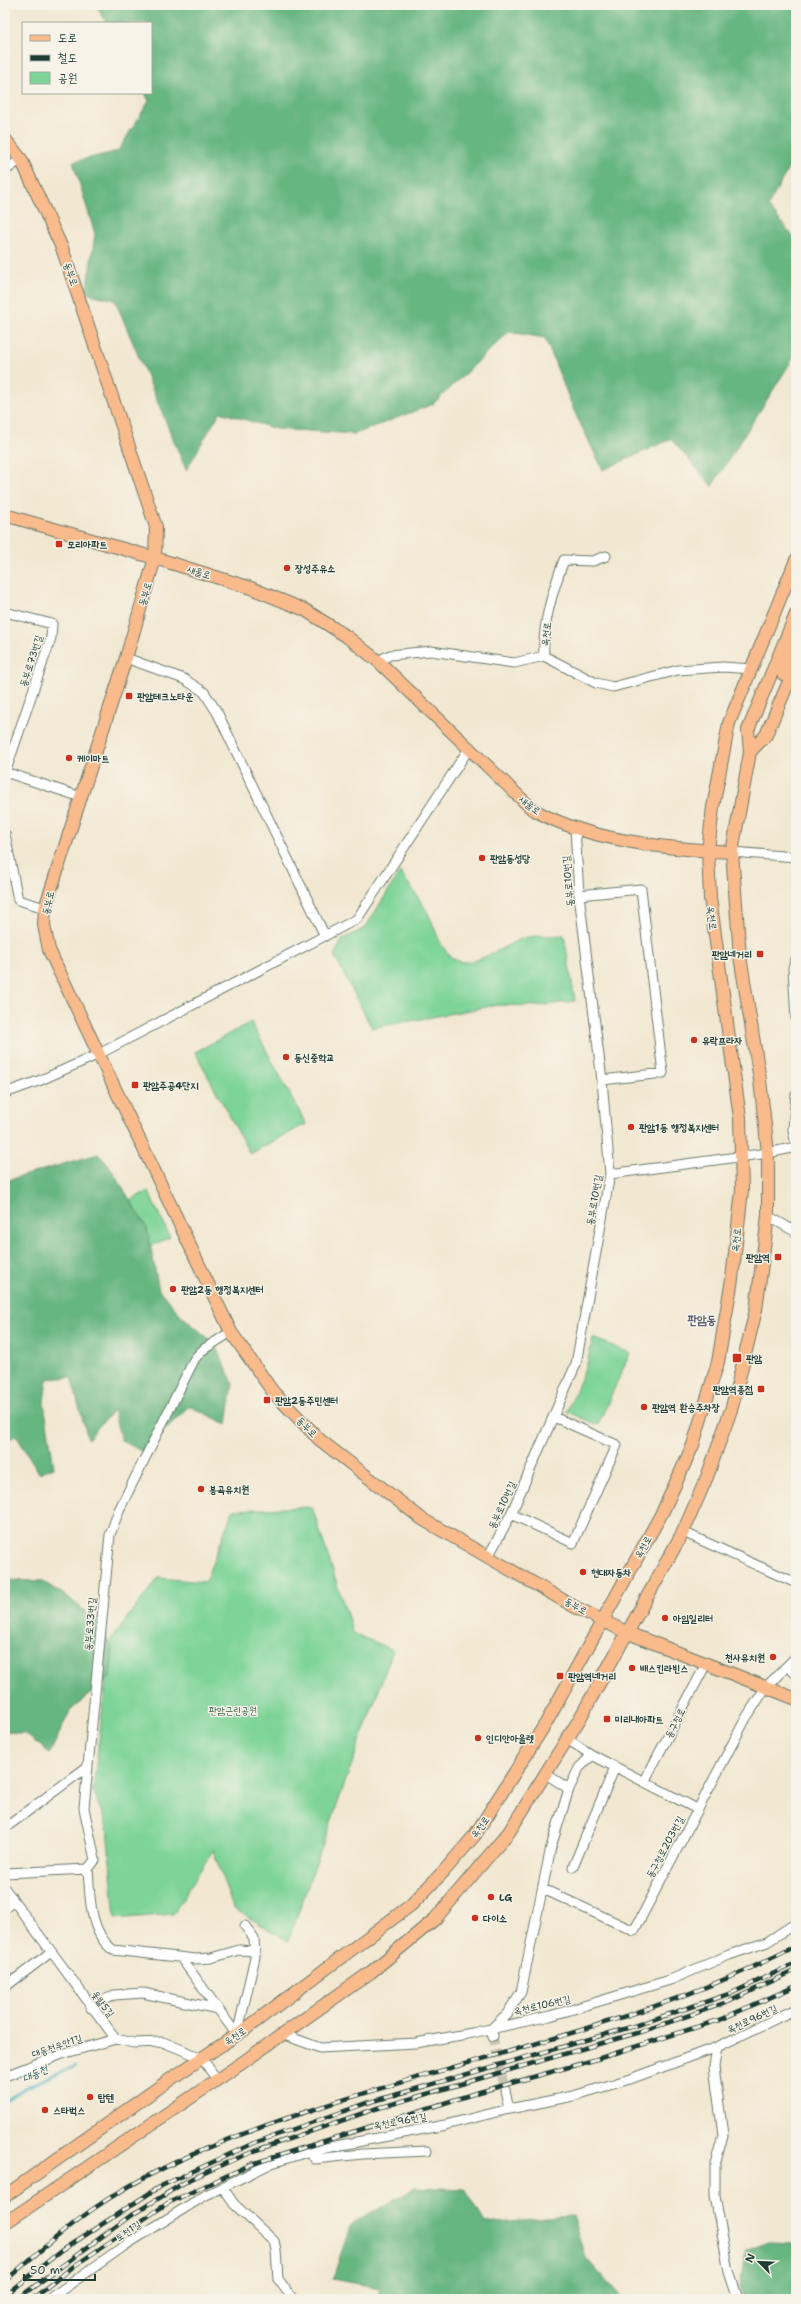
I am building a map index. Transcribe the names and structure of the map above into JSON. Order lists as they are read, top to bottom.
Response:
{
  "streets": {
    "main road": ["동부로", "새울로", "옥천로"],
    "street": [
      "동부로73번길",
      "동부로10번길",
      "동부로33번길",
      "동구청로",
      "동구청로203번길",
      "옻밭5길",
      "옥천로106번길",
      "옥천로96번길",
      "대동천우안1길",
      "토천1길"
    ]
  },
  "crossings": [
    ["동부로", "새울로"],
    ["동부로", "옥천로"],
    ["동부로", "동부로73번길"],
    ["동부로", "동부로10번길"],
    ["동부로", "동부로33번길"],
    ["새울로", "옥천로"],
    ["새울로", "동부로10번길"],
    ["옻밭5길", "대동천우안1길"],
    ["옥천로96번길", "토천1길"]
  ],
  "districts": ["판암동"],
  "water": ["대동천"],
  "parks": ["판암근린공원"],
  "places": {
    "transit": [
      "모리아파트",
      "판암테크노타운",
      "판암네거리",
      "판암주공4단지",
      "판암역",
      "판암",
      "판암역종점",
      "판암2동주민센터",
      "판암역네거리",
      "미리내아파트"
    ],
    "other": [
      "장성주유소",
      "케이마트",
      "판암동성당",
      "유락프라자",
      "동신중학교",
      "판암1동 행정복지센터",
      "판암2동 행정복지센터",
      "판암역 환승주차장",
      "봉곡유치원",
      "현대자동차",
      "아임일리터",
      "천사유치원",
      "배스킨라빈스",
      "인디안아울렛",
      "LG",
      "다이소",
      "탑텐",
      "스타벅스"
    ]
  },
  "legend": ["도로", "철도", "공원"],
  "scale_bar": "50 m",
  "north": "top left"
}
